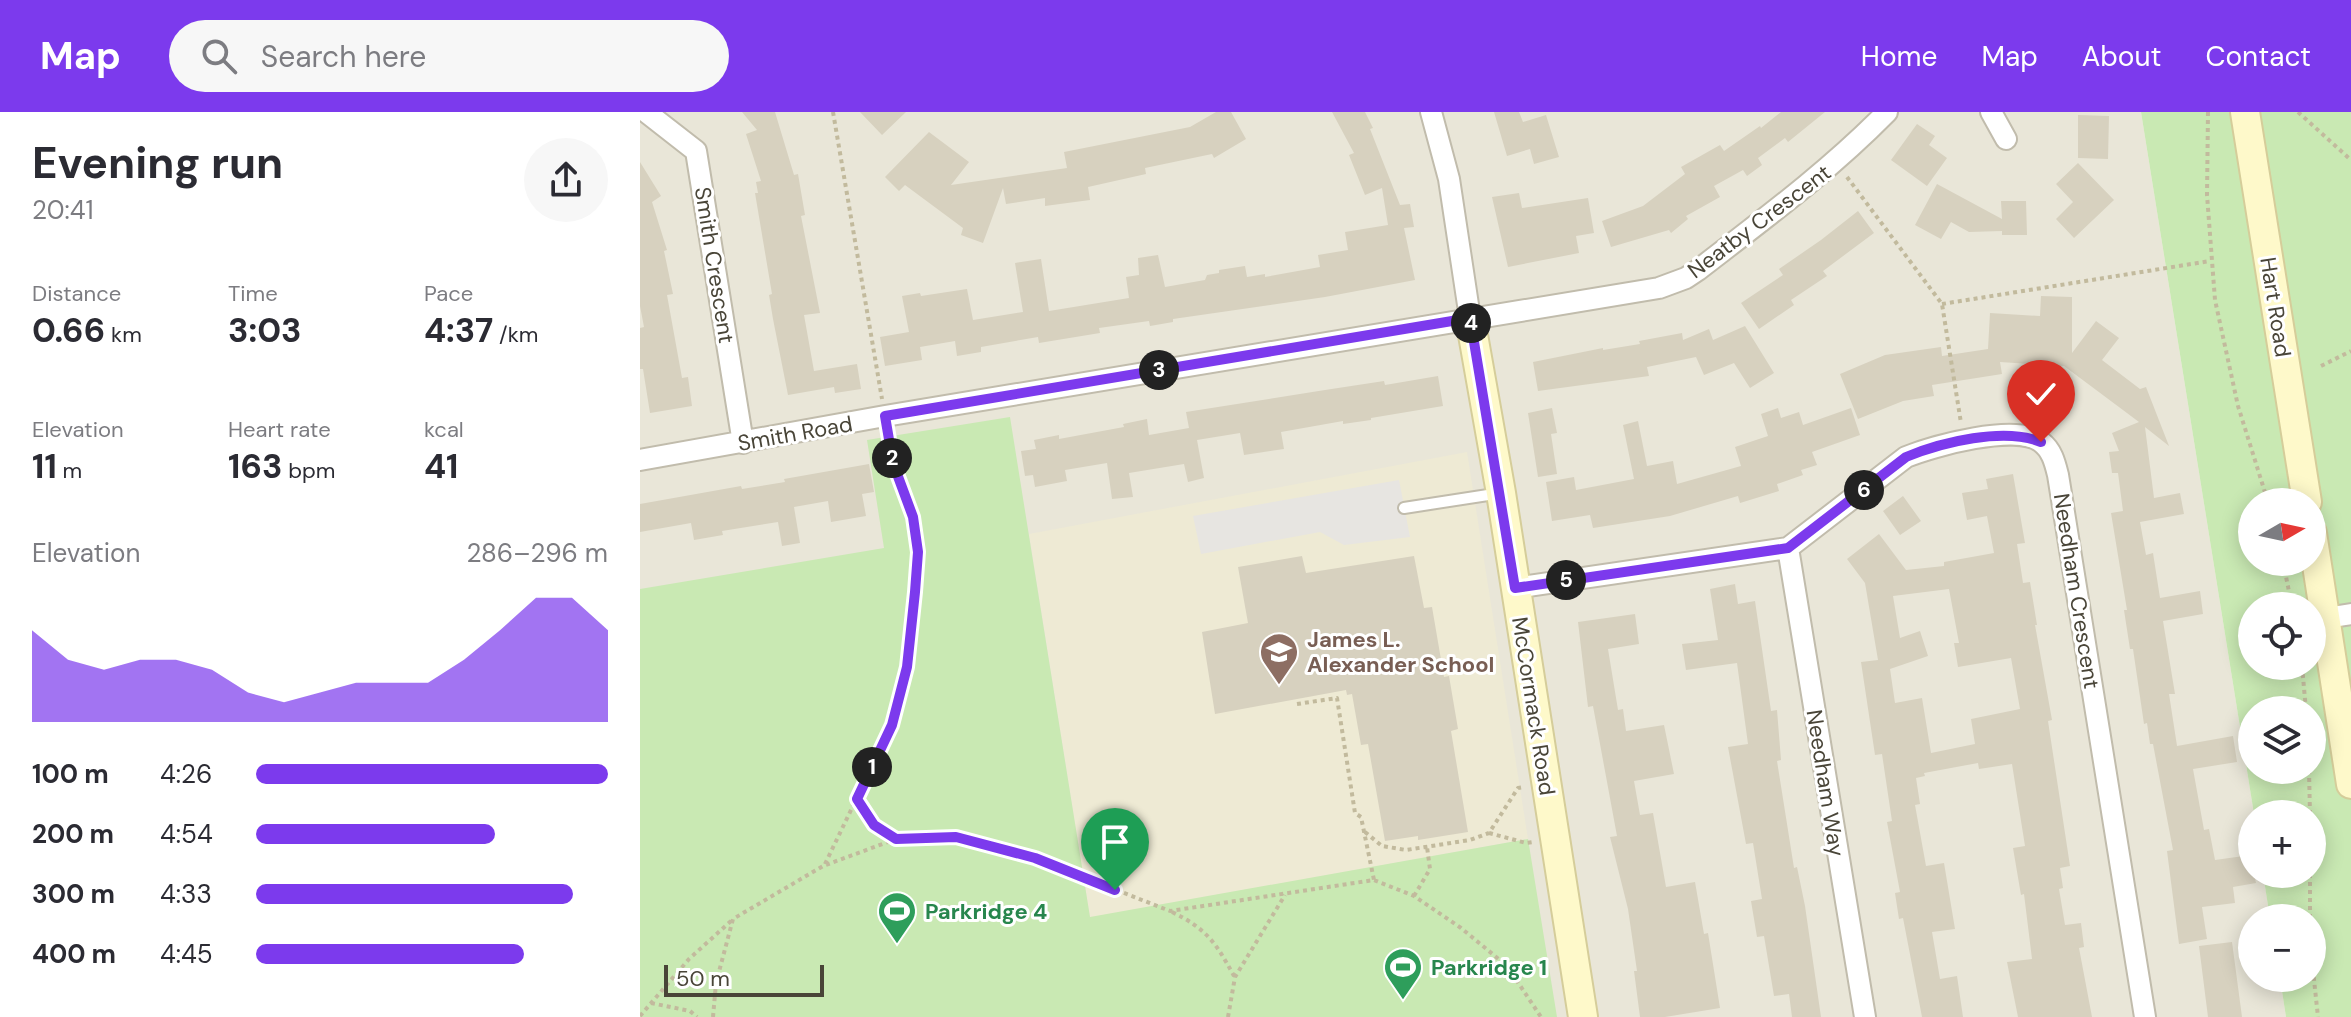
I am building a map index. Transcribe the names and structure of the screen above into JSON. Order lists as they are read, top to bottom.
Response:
{
  "streets": {
    "street": [
      "Neatby Crescent",
      "Smith Crescent",
      "Hart Road",
      "Smith Road",
      "Needham Crescent",
      "McCormack Road",
      "Needham Way"
    ]
  },
  "crossings": [
    ["Neatby Crescent", "Smith Road"],
    ["Neatby Crescent", "McCormack Road"],
    ["Smith Crescent", "Smith Road"],
    ["Smith Road", "McCormack Road"],
    ["Needham Crescent", "McCormack Road"],
    ["Needham Crescent", "Needham Way"]
  ],
  "places": {
    "school or university": ["James L. Alexander School"],
    "sports": ["Parkridge 4", "Parkridge 1"]
  },
  "scale_bar": "50 m",
  "north": "right",
  "page": {
    "header": "Map",
    "search": "Search here",
    "nav": [
      "Home",
      "Map",
      "About",
      "Contact"
    ],
    "heading": ["Evening run", "20:41"],
    "stats": [
      ["Distance", "0.66 km"],
      ["Time", "3:03"],
      ["Pace", "4:37 /km"],
      ["Elevation", "11 m"],
      ["Heart rate", "163 bpm"],
      ["kcal", "41"]
    ],
    "pins": [
      "4",
      "3",
      "2",
      "6",
      "5",
      "1"
    ],
    "map_buttons": ["+", "−"],
    "chart": ["Elevation", "286–296 m"],
    "list": [
      {
        "name": "100 m",
        "note": "4:26"
      },
      {
        "name": "200 m",
        "note": "4:54"
      },
      {
        "name": "300 m",
        "note": "4:33"
      },
      {
        "name": "400 m",
        "note": "4:45"
      }
    ],
    "scale": "50 m"
  }
}
